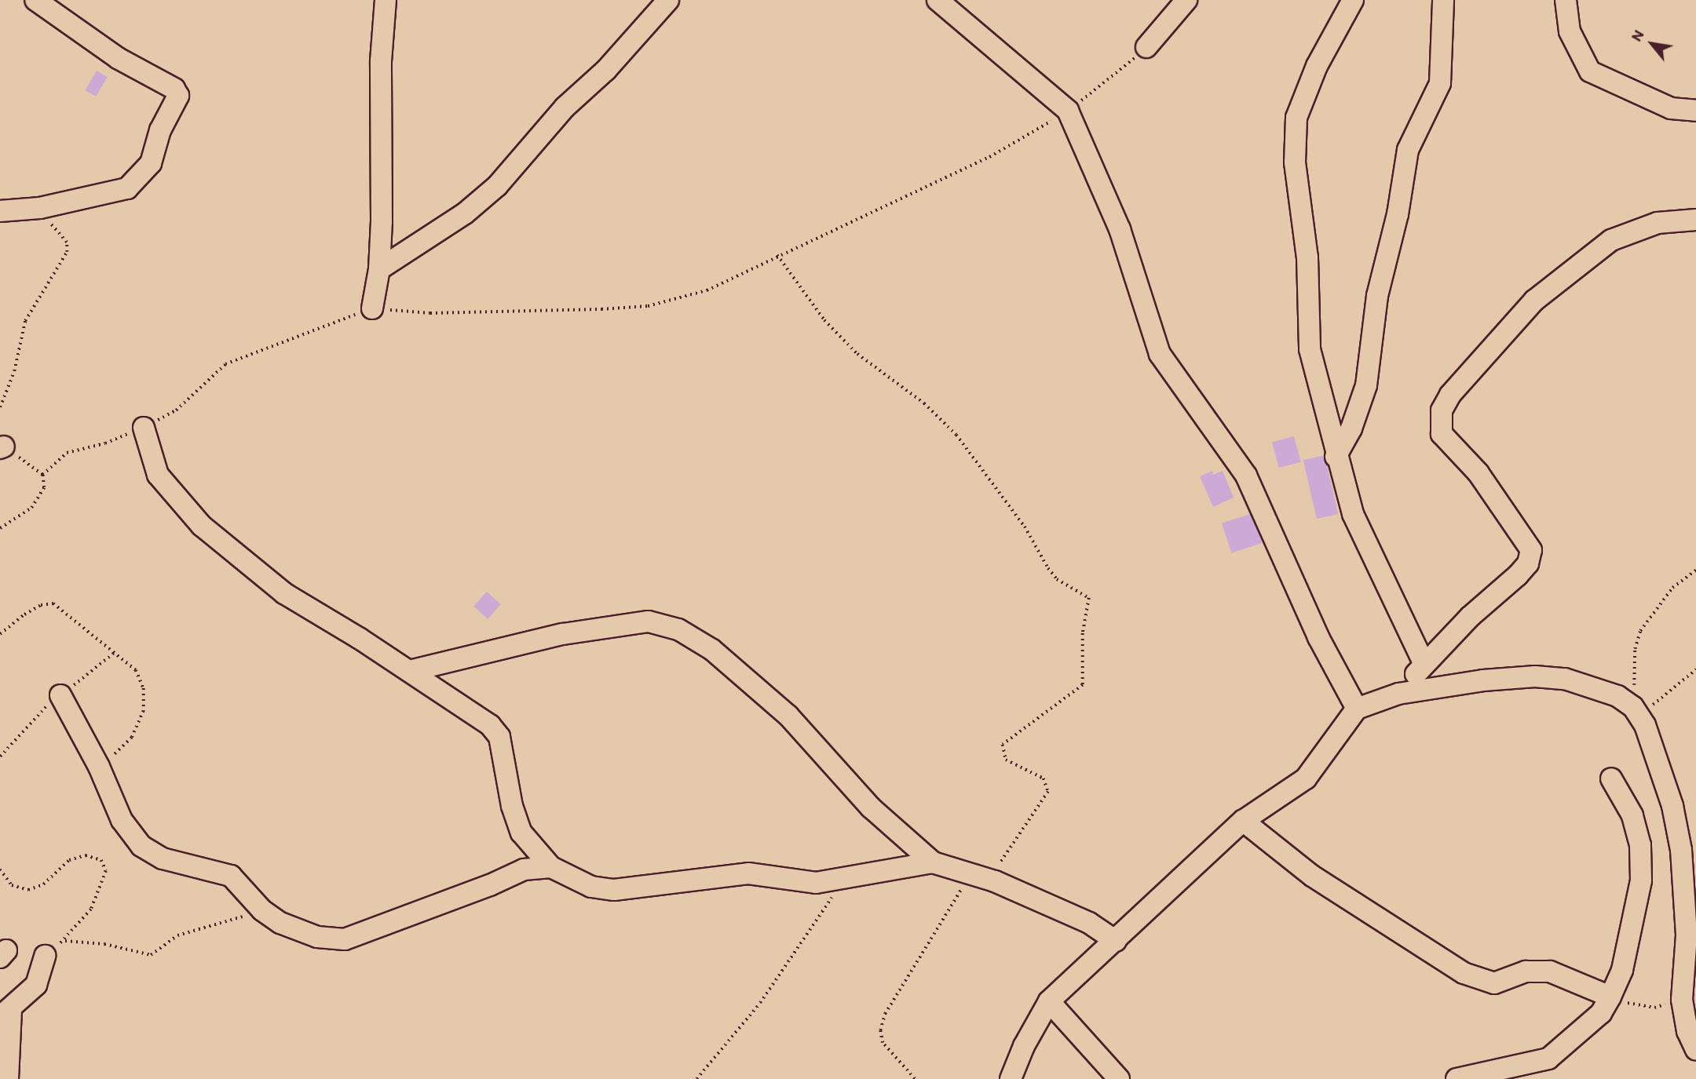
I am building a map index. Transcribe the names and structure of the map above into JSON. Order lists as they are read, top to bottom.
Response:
{
  "north": "top left"
}
